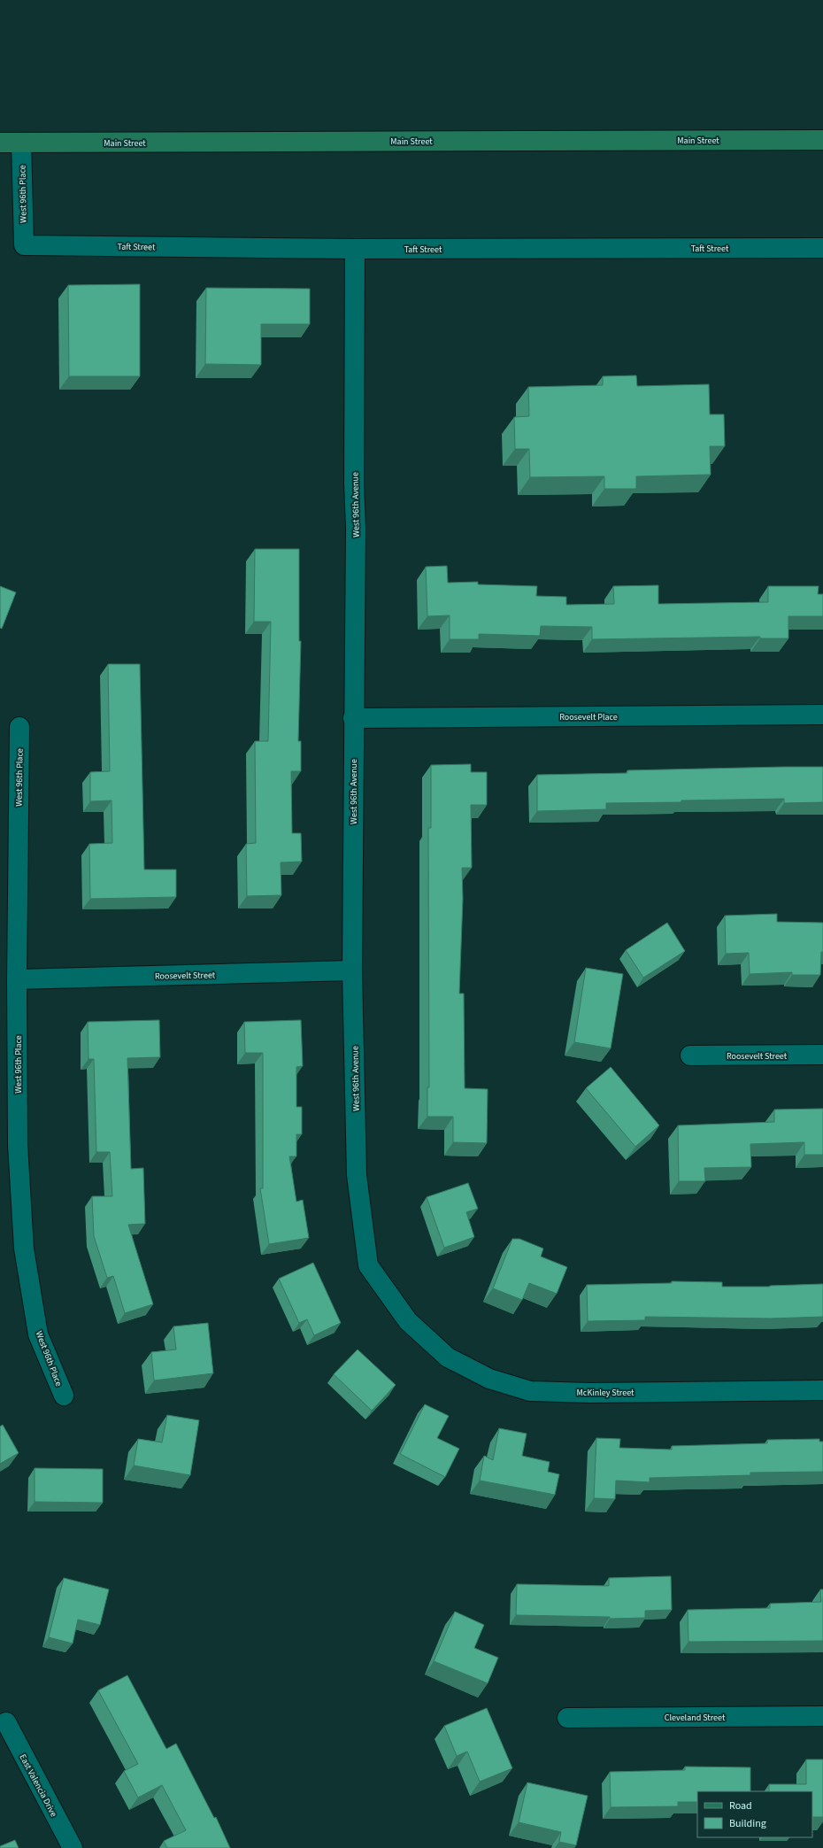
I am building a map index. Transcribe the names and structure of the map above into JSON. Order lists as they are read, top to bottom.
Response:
{
  "streets": {
    "main road": ["Main Street"],
    "street": [
      "West 96th Place",
      "Taft Street",
      "West 96th Avenue",
      "Roosevelt Place",
      "Roosevelt Street",
      "McKinley Street",
      "Cleveland Street",
      "East Valencia Drive"
    ]
  },
  "crossings": [
    ["Main Street", "West 96th Place"],
    ["West 96th Place", "Taft Street"],
    ["West 96th Place", "Roosevelt Street"],
    ["Taft Street", "West 96th Avenue"],
    ["West 96th Avenue", "Roosevelt Place"],
    ["West 96th Avenue", "Roosevelt Street"],
    ["West 96th Avenue", "McKinley Street"]
  ],
  "legend": ["Road", "Building"]
}
